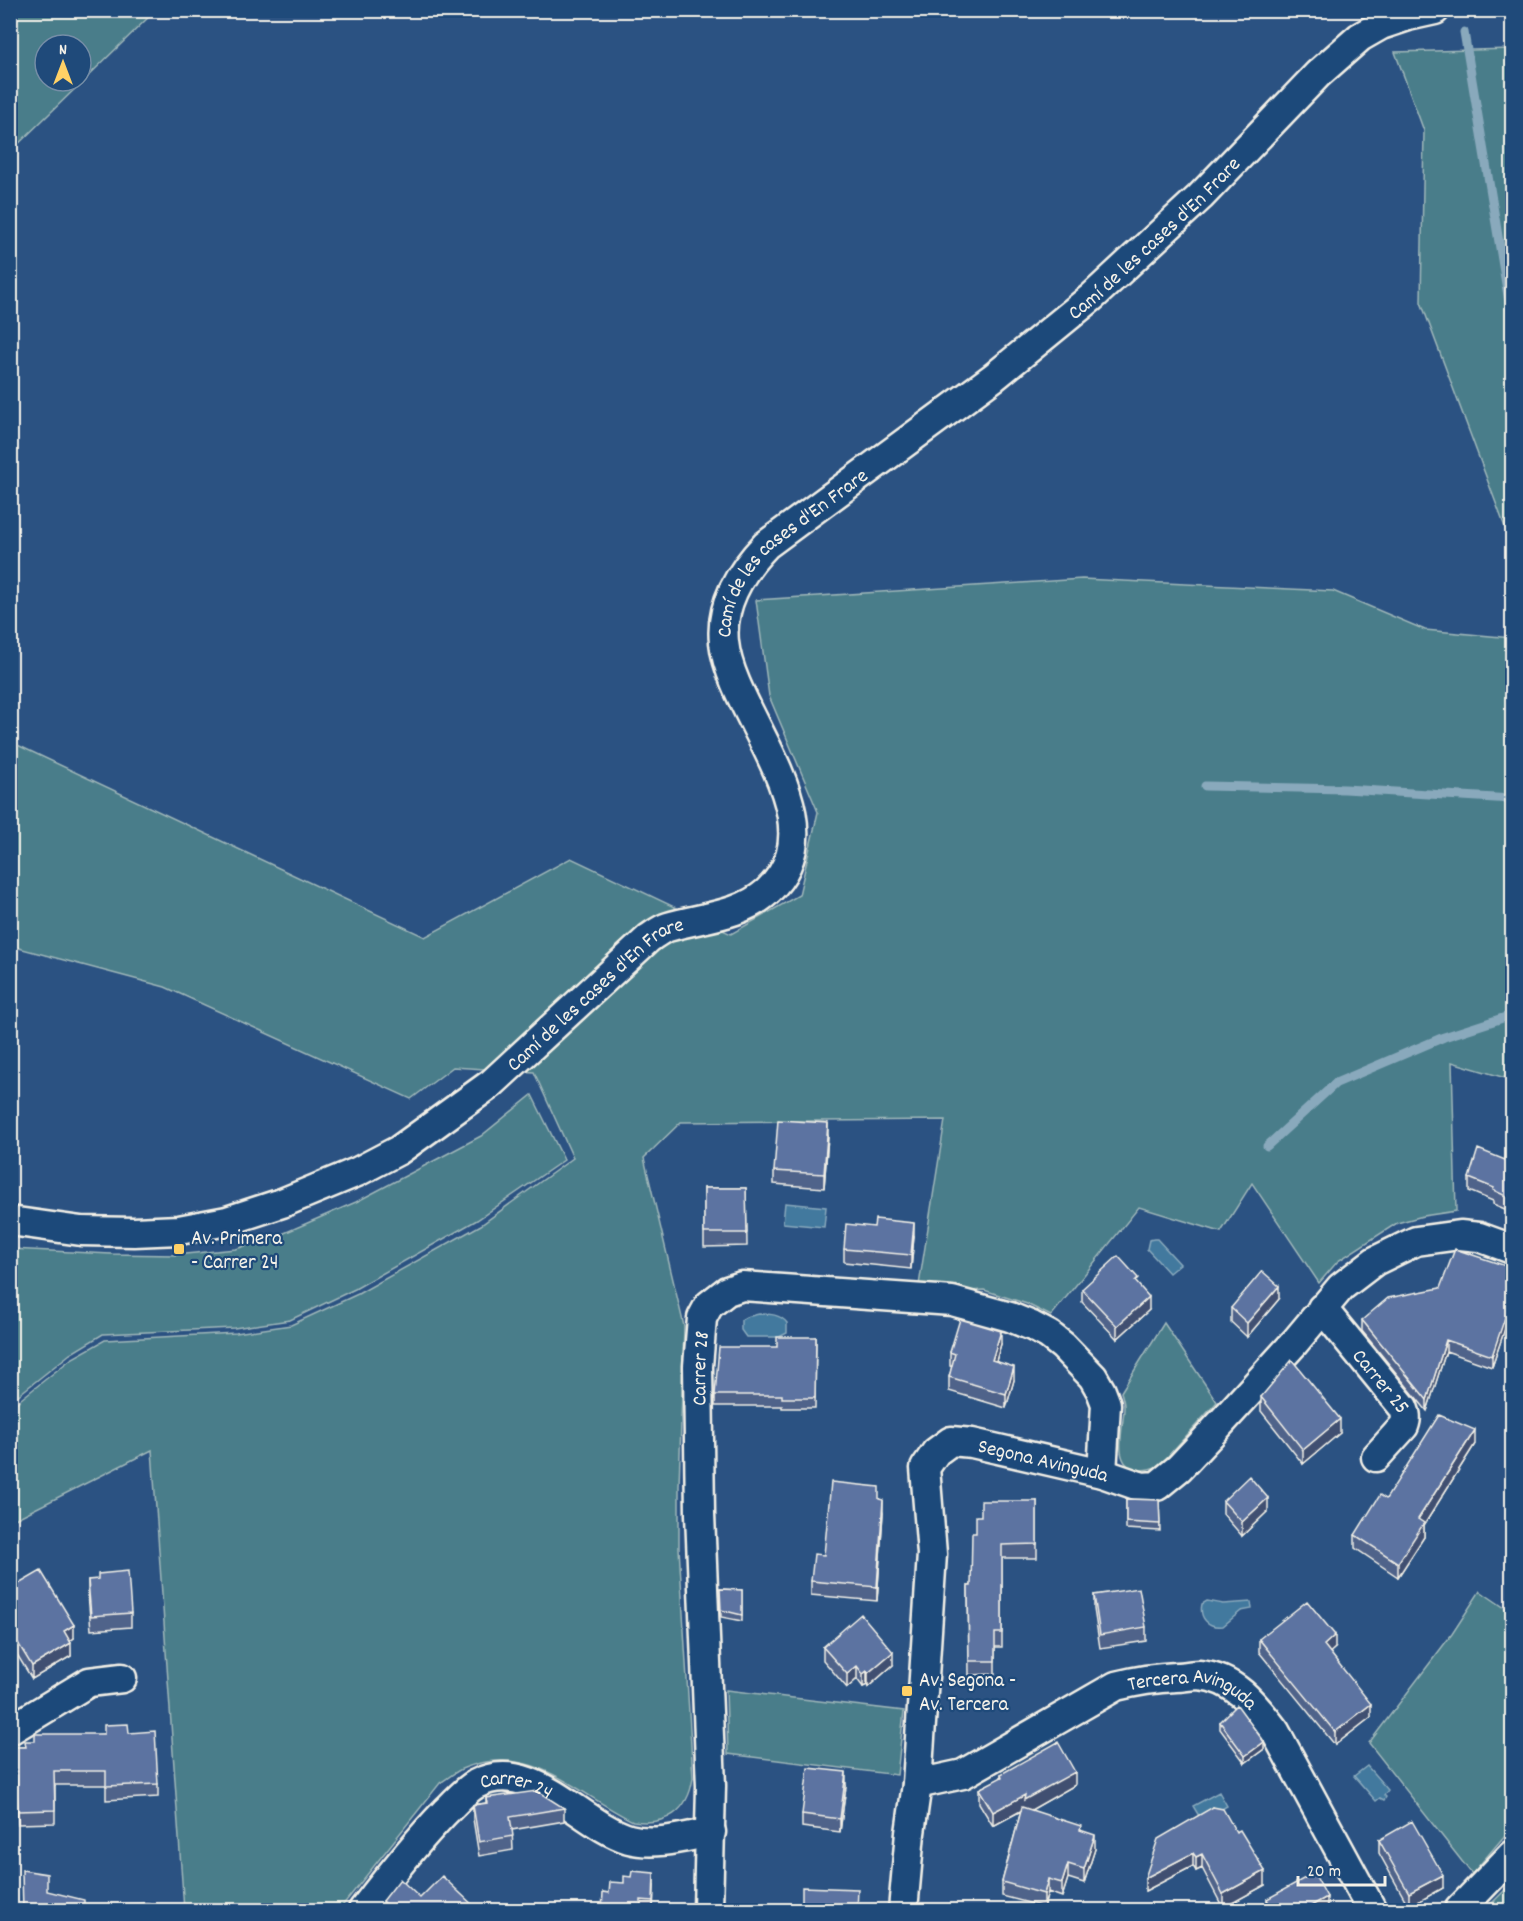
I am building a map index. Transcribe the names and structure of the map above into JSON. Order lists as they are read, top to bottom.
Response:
{
  "streets": {
    "street": [
      "Camí de les cases d'En Frare",
      "Carrer 28",
      "Carrer 25",
      "Segona Avinguda",
      "Tercera Avinguda",
      "Carrer 24"
    ]
  },
  "crossings": [
    ["Carrer 28", "Segona Avinguda"],
    ["Carrer 28", "Carrer 24"],
    ["Carrer 25", "Segona Avinguda"],
    ["Segona Avinguda", "Tercera Avinguda"]
  ],
  "places": {
    "transit": ["Av. Primera - Carrer 24", "Av. Segona - Av. Tercera"]
  },
  "scale_bar": "20 m",
  "north": "top"
}
